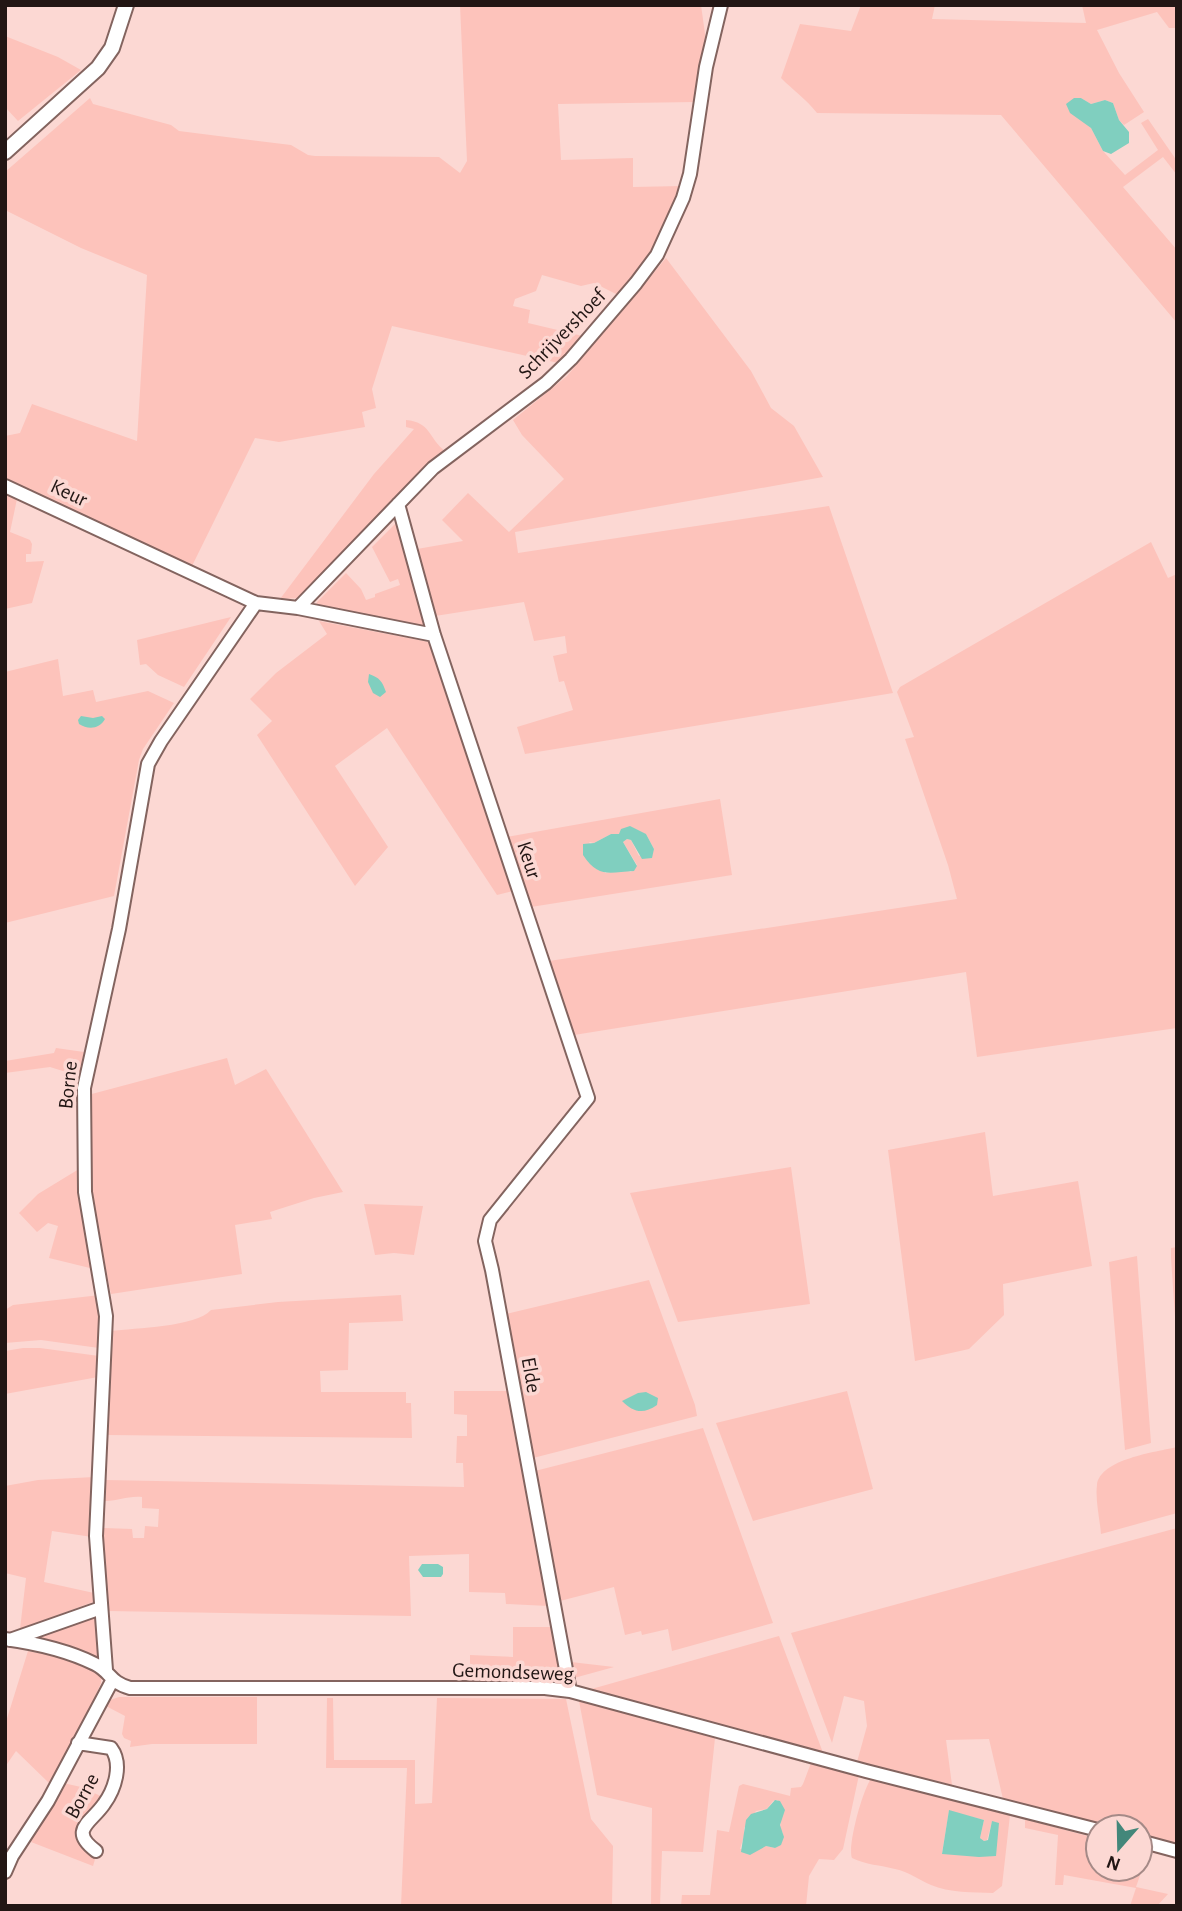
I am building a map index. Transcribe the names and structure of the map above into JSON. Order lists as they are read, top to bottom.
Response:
{
  "streets": {
    "street": [
      "Schrijvershoef",
      "Keur",
      "Borne",
      "Elde",
      "Gemondseweg"
    ]
  },
  "crossings": [
    ["Schrijvershoef", "Keur"],
    ["Keur", "Borne"],
    ["Keur", "Elde"],
    ["Borne", "Gemondseweg"],
    ["Elde", "Gemondseweg"]
  ],
  "north": "bottom"
}
